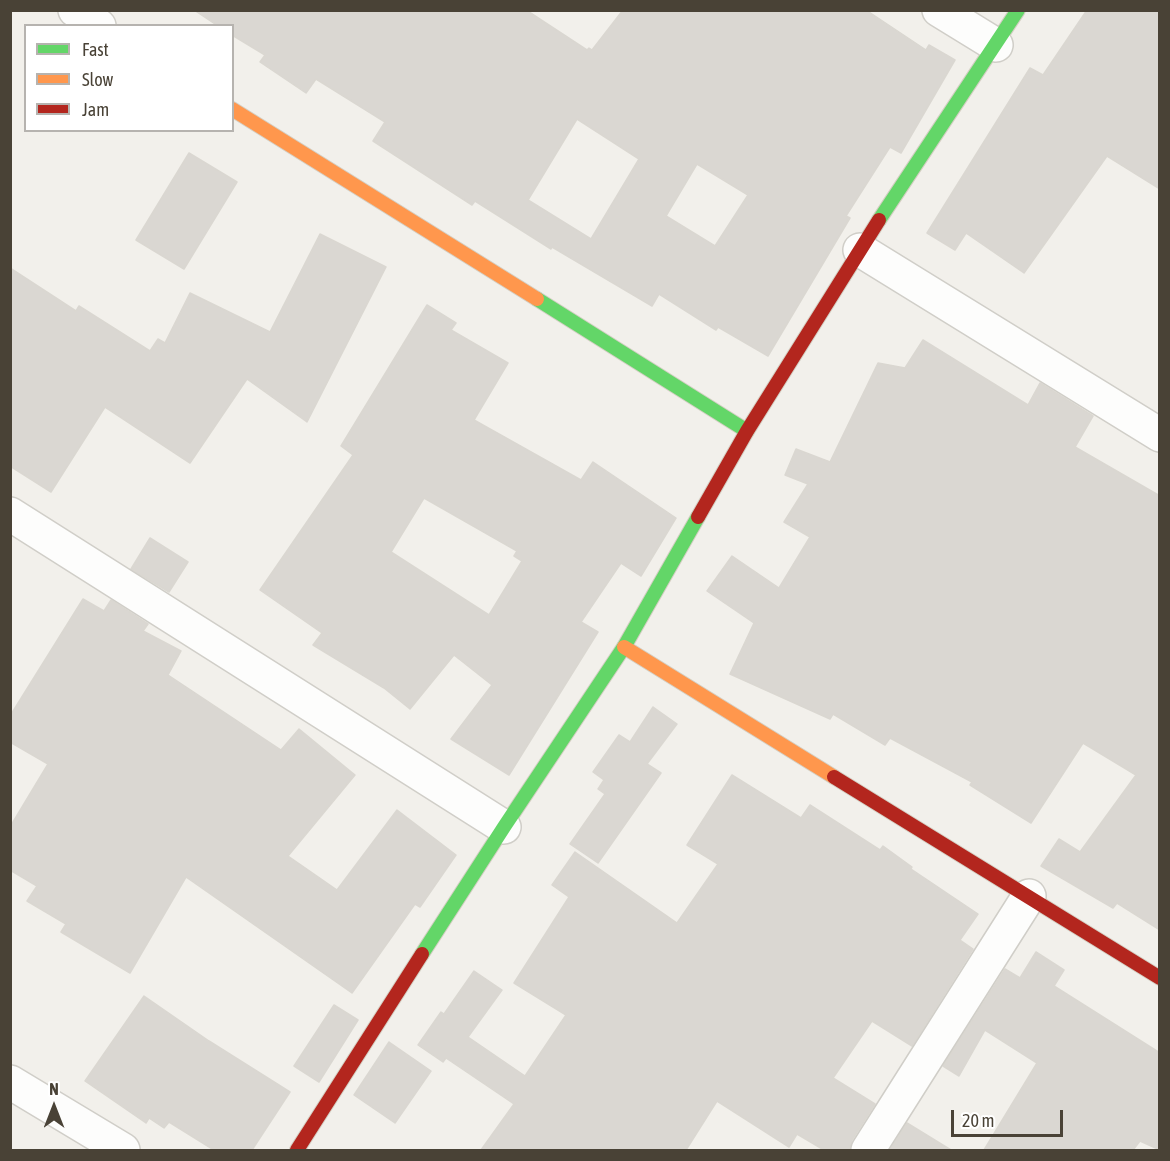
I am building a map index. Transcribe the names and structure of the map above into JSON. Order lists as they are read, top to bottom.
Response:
{
  "legend": ["Fast", "Slow", "Jam"],
  "scale_bar": "20 m",
  "north": "top"
}
